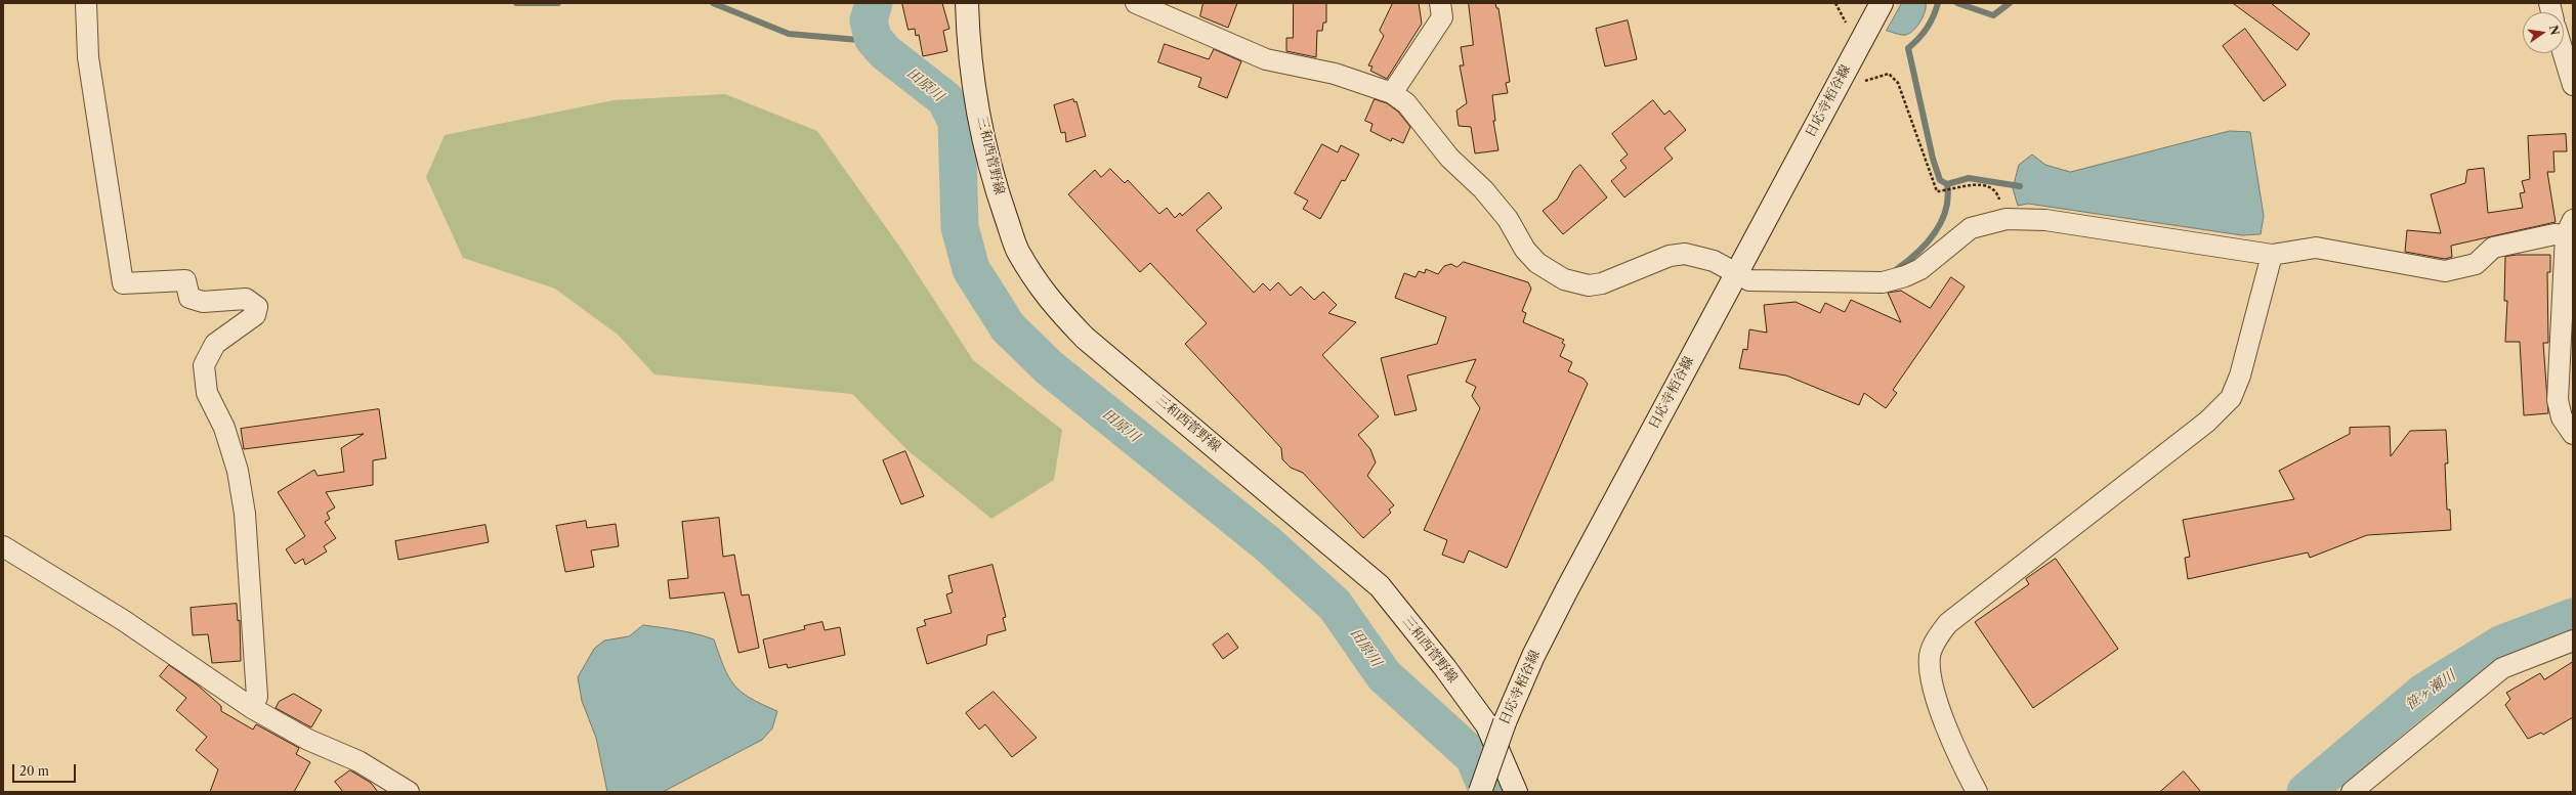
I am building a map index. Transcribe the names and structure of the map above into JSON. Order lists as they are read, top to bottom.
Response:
{
  "streets": {
    "main road": ["日応寺栢谷線", "三和西菅野線"]
  },
  "water": ["田原川", "笹ヶ瀬川"],
  "scale_bar": "20 m",
  "north": "right"
}
